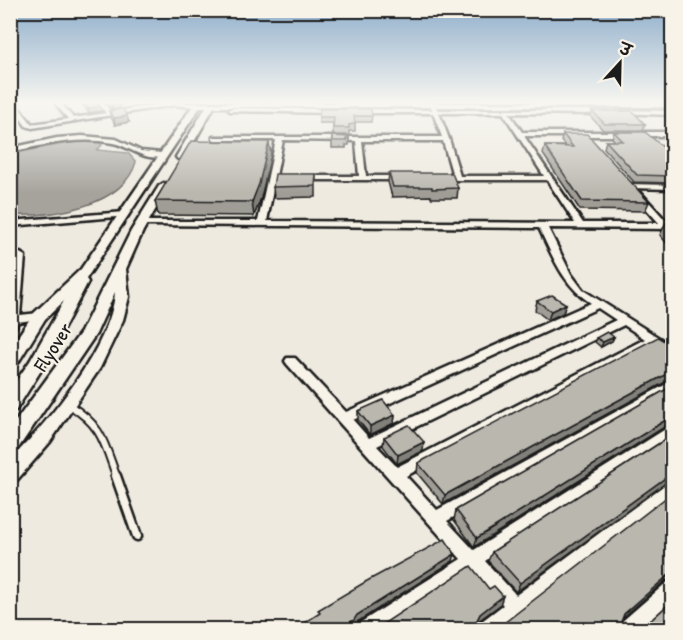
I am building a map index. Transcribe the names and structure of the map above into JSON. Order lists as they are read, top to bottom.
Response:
{
  "streets": {
    "main road": ["Flyover"]
  },
  "north": "top"
}
